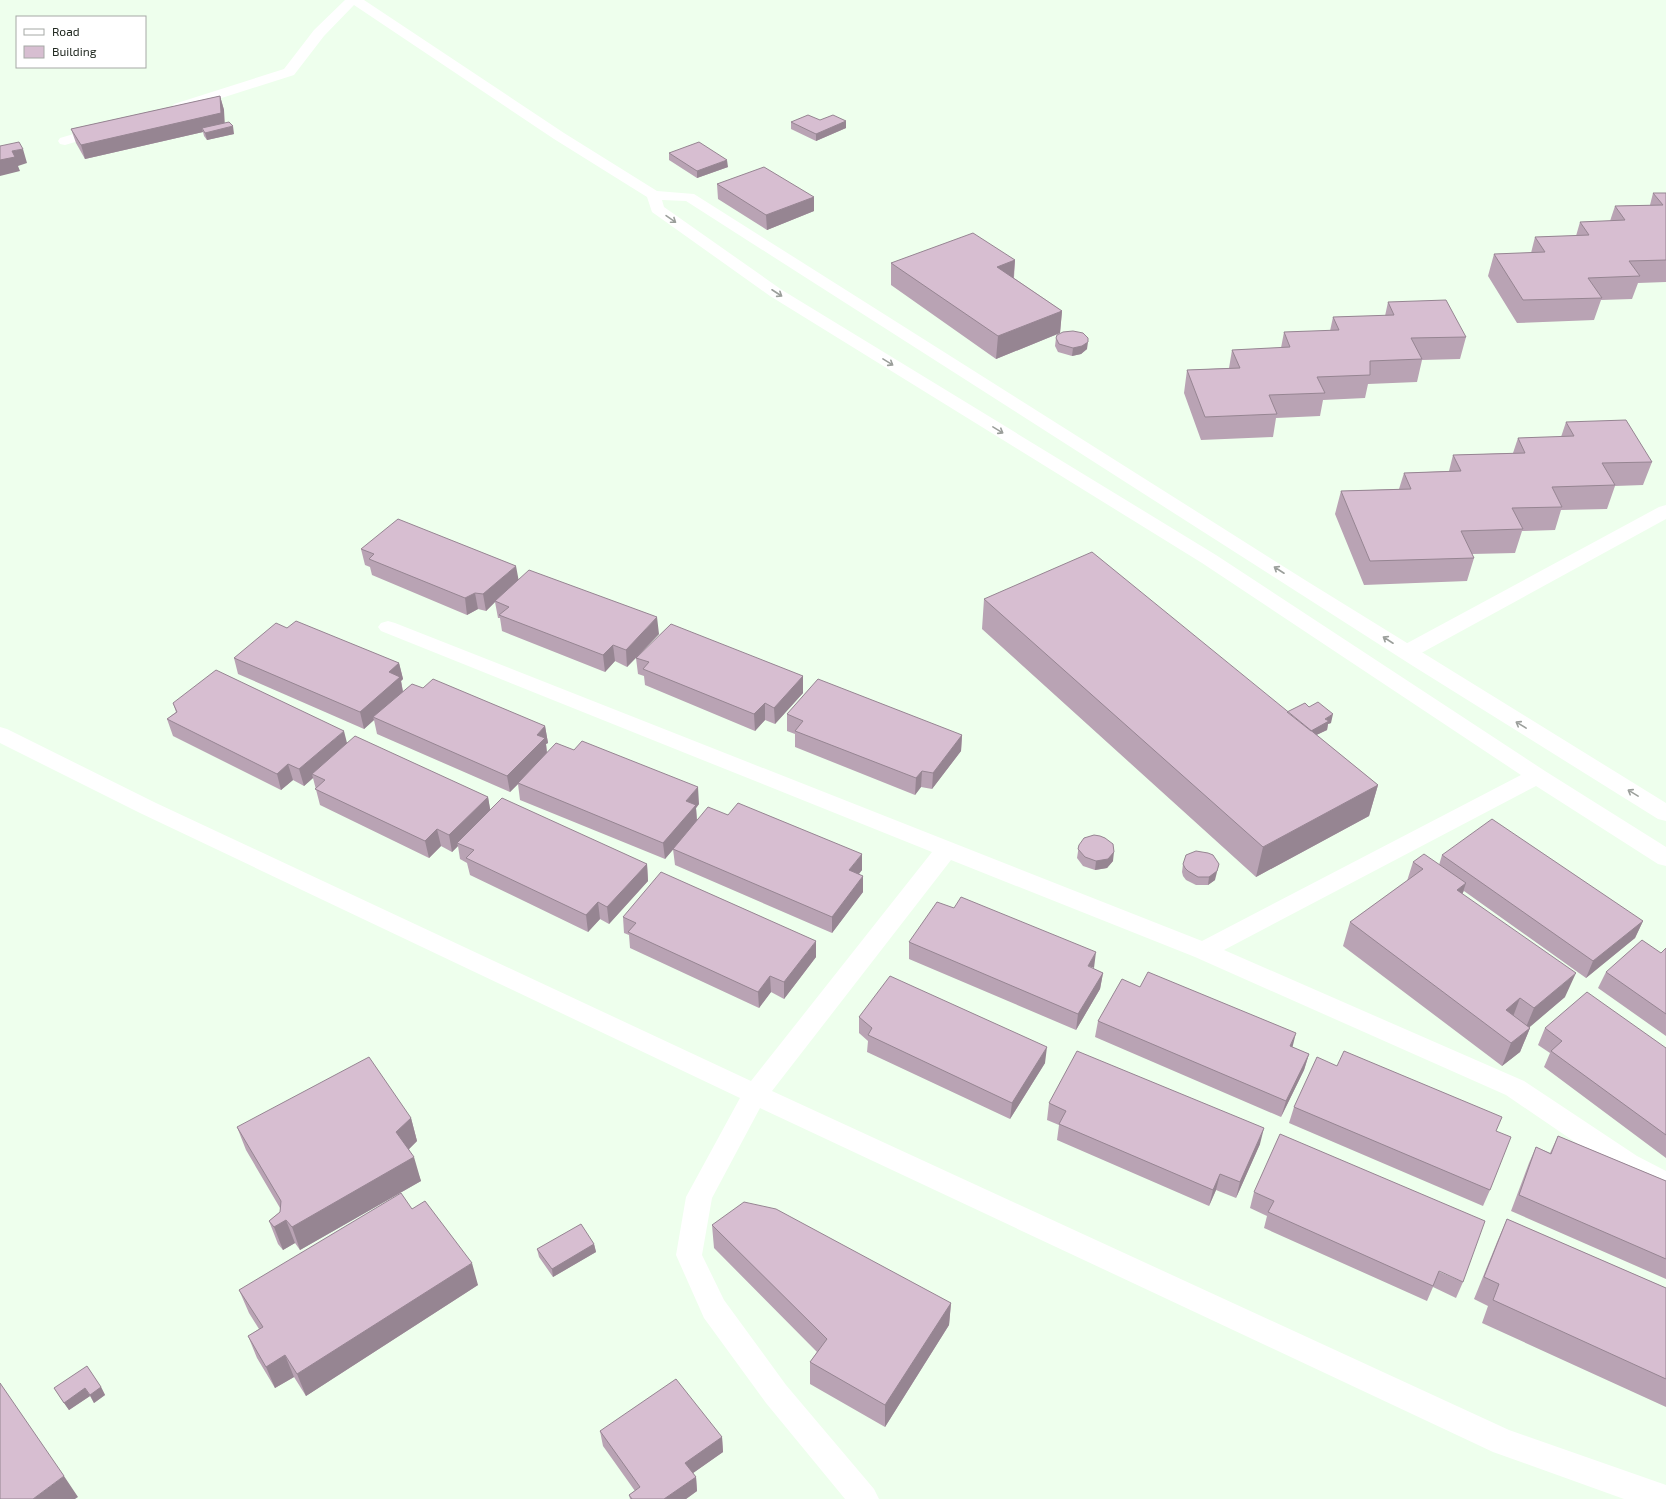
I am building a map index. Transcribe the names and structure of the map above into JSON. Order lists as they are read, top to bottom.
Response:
{
  "legend": ["Road", "Building"]
}
